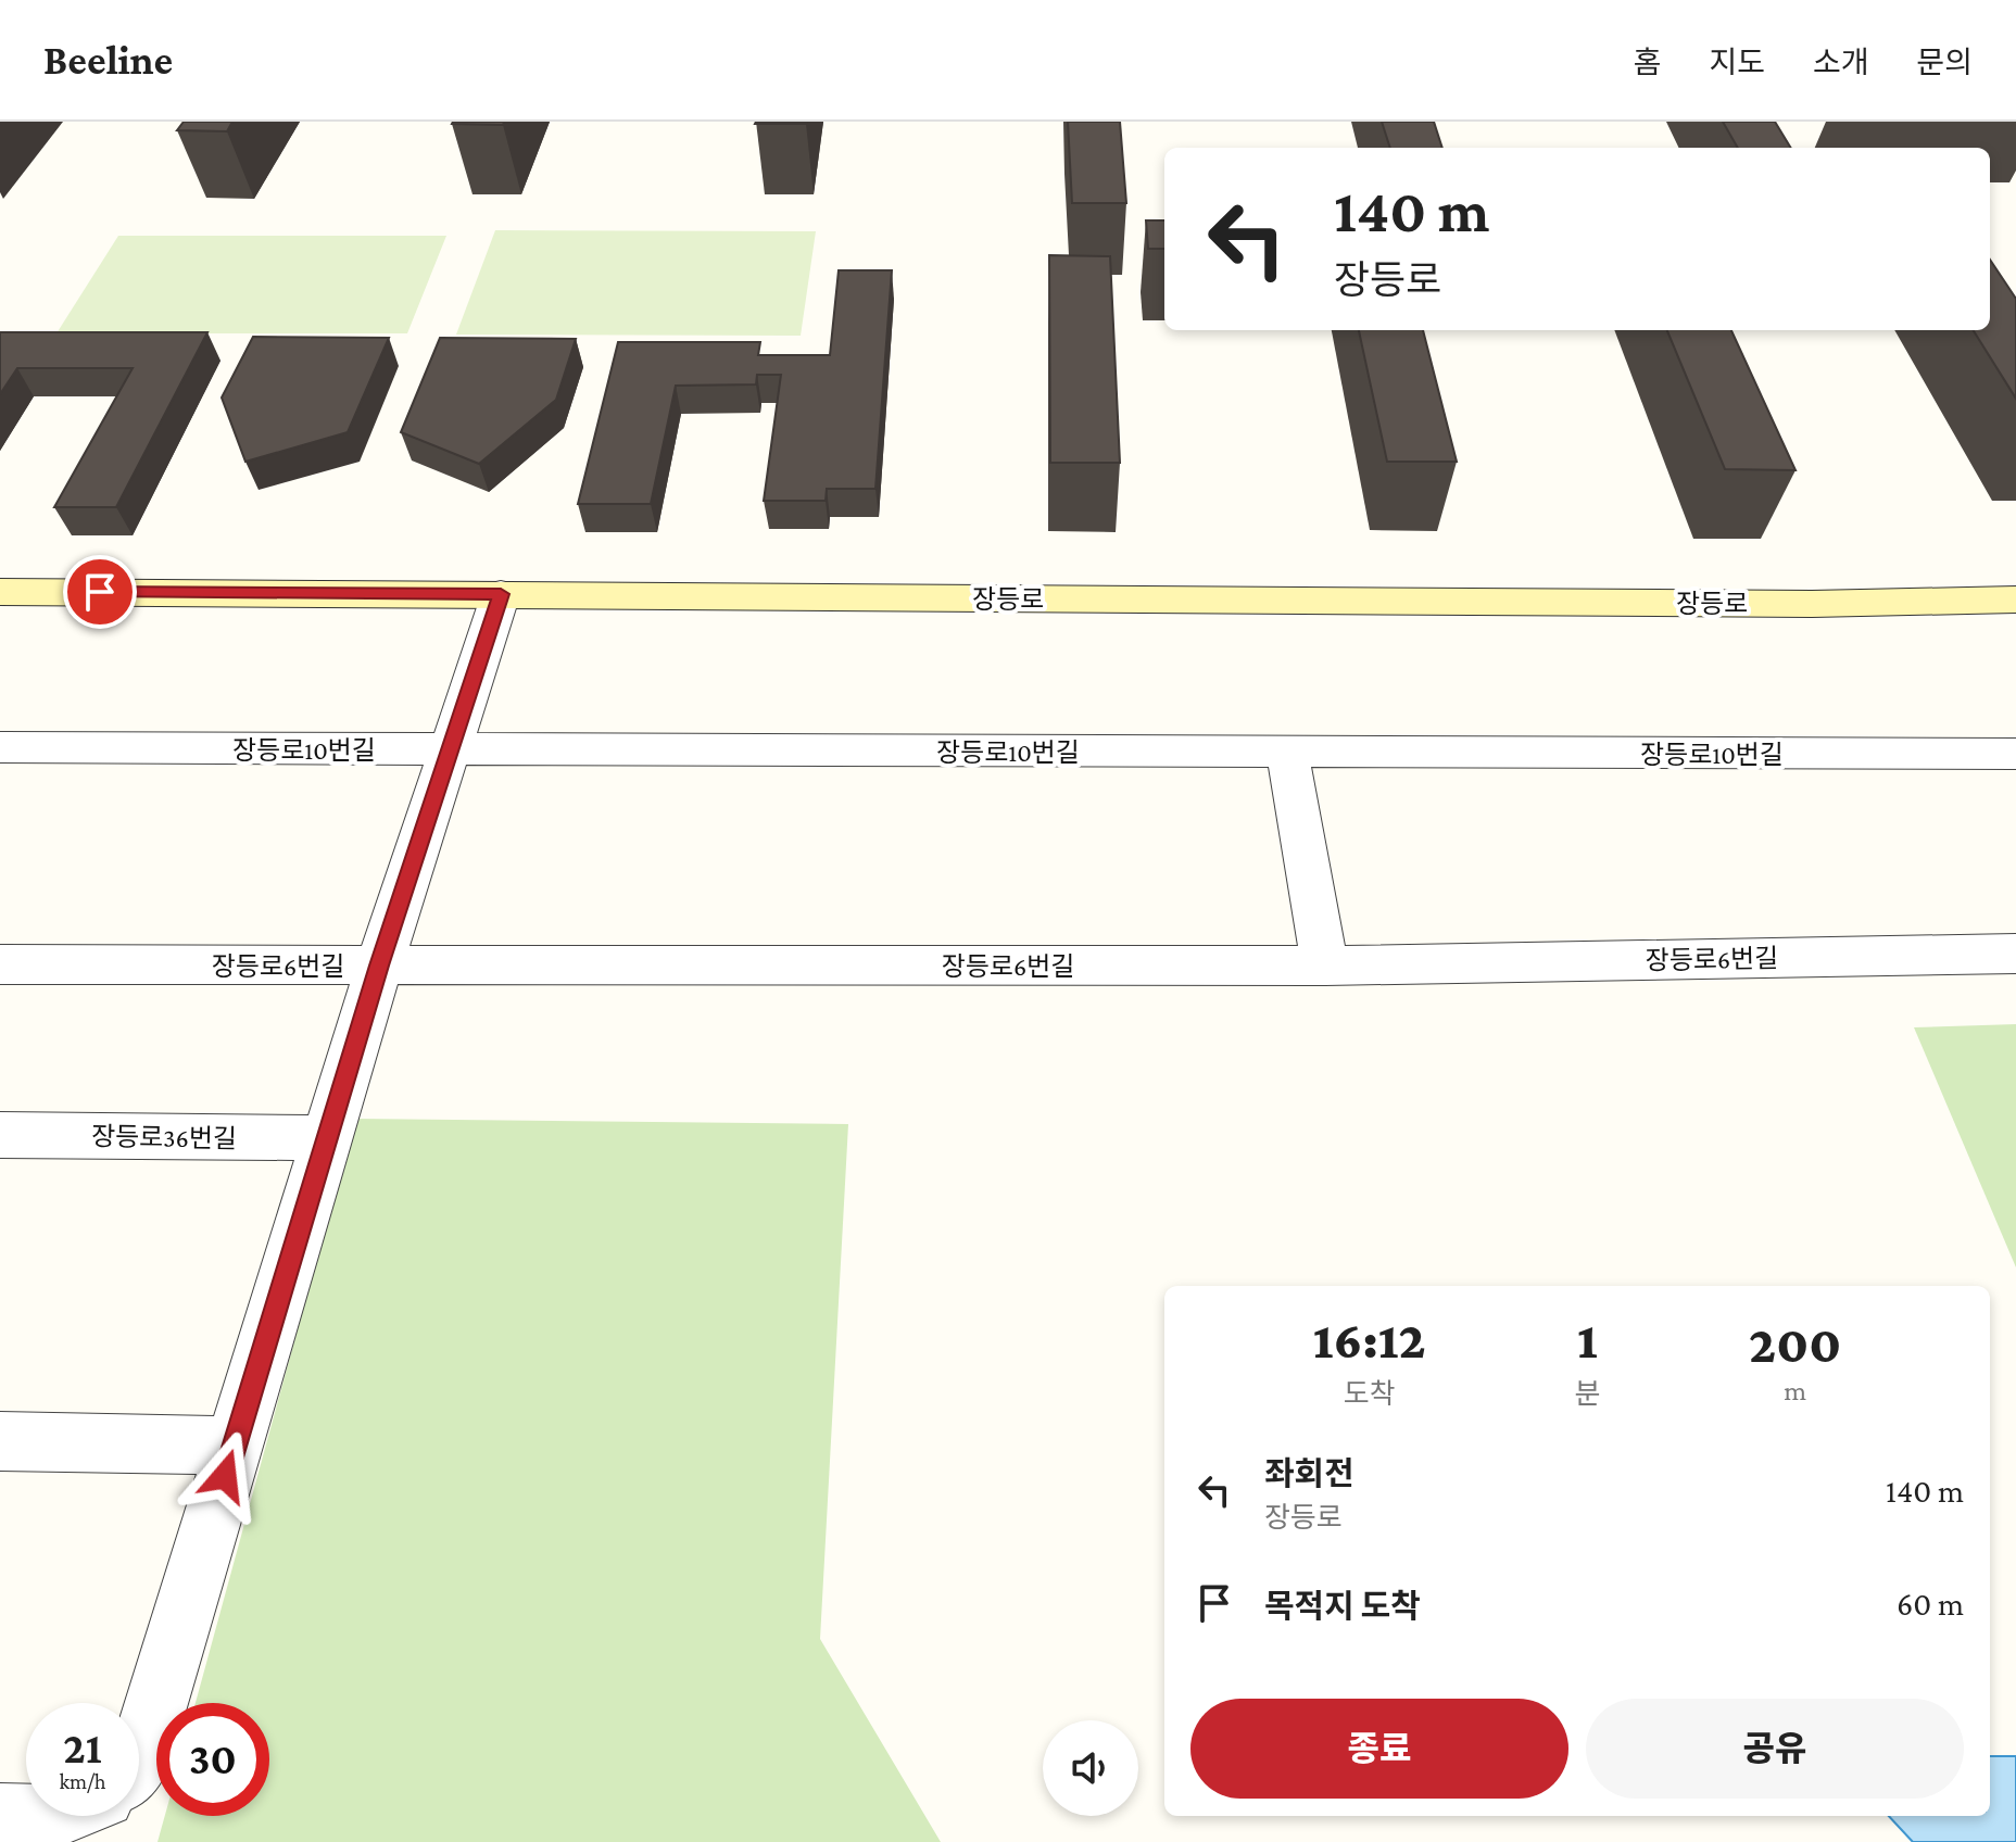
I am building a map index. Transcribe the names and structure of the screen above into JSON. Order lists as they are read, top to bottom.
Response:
{
  "streets": {
    "main road": ["장등로"],
    "street": ["장등로10번길", "장등로6번길", "장등로36번길"]
  },
  "page": {
    "header": "Beeline",
    "nav": [
      "홈",
      "지도",
      "소개",
      "문의"
    ],
    "turn": ["140 m", "장등로"],
    "eta": [
      "16:12",
      "도착",
      "1",
      "분",
      "200",
      "m"
    ],
    "list": [
      {
        "name": "좌회전",
        "note": "장등로",
        "value": "140 m"
      },
      {
        "name": "목적지 도착",
        "value": "60 m"
      }
    ],
    "buttons": ["종료", "공유"],
    "speed": "21 km/h",
    "limit": "30"
  }
}
